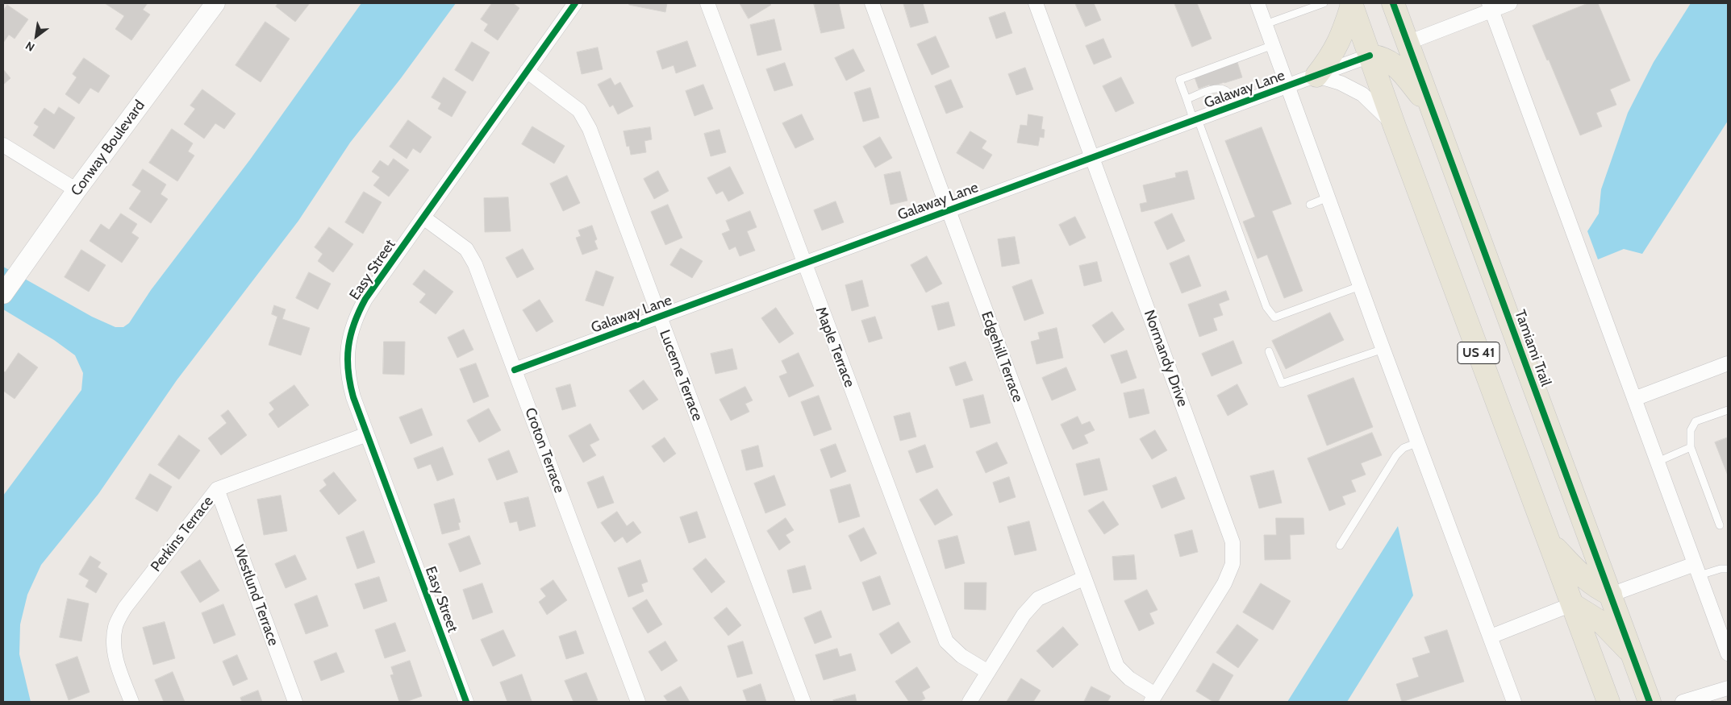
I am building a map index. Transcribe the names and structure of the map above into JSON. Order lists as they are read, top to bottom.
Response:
{
  "streets": {
    "main road": ["Tamiami Trail", "US 41"],
    "street": [
      "Galaway Lane",
      "Conway Boulevard",
      "Easy Street",
      "Maple Terrace",
      "Edgehill Terrace",
      "Normandy Drive",
      "Lucerne Terrace",
      "Croton Terrace",
      "Perkins Terrace",
      "Westlund Terrace"
    ]
  },
  "crossings": [
    ["Galaway Lane", "Maple Terrace"],
    ["Galaway Lane", "US 41"],
    ["Galaway Lane", "Edgehill Terrace"],
    ["Galaway Lane", "Normandy Drive"],
    ["Galaway Lane", "Lucerne Terrace"],
    ["Galaway Lane", "Croton Terrace"],
    ["Easy Street", "Lucerne Terrace"],
    ["Easy Street", "Croton Terrace"],
    ["Easy Street", "Perkins Terrace"],
    ["Edgehill Terrace", "Normandy Drive"],
    ["Perkins Terrace", "Westlund Terrace"]
  ],
  "north": "bottom left"
}
